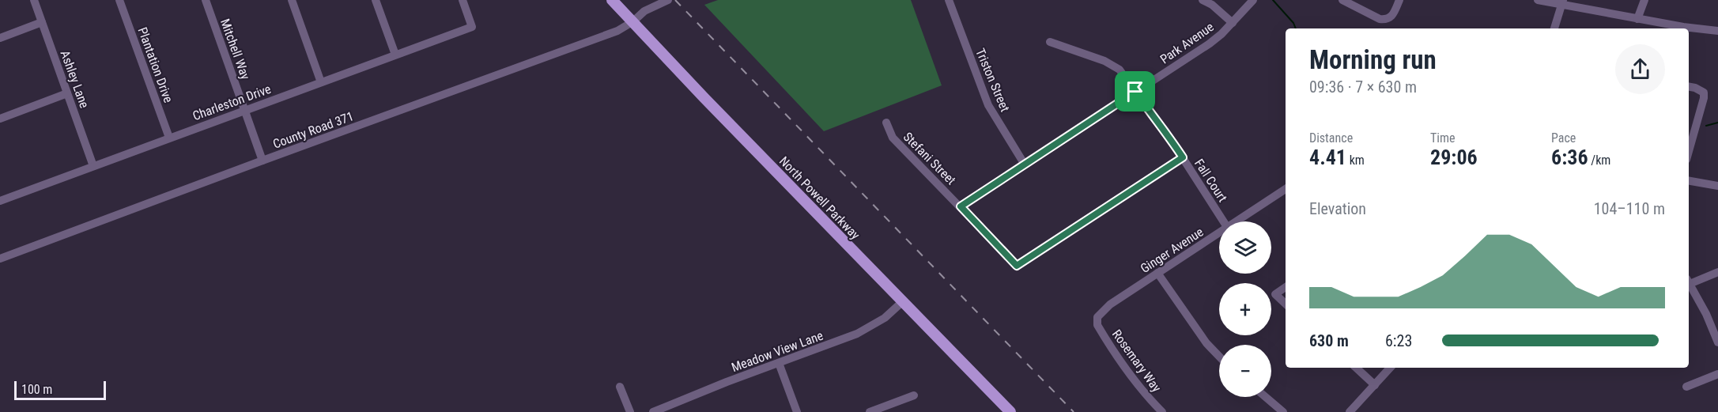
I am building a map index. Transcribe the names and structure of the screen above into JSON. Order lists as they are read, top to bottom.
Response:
{
  "streets": {
    "main road": ["North Powell Parkway"],
    "street": [
      "Park Avenue",
      "Mitchell Way",
      "Plantation Drive",
      "Ashley Lane",
      "Triston Street",
      "Charleston Drive",
      "County Road 371",
      "Stefani Street",
      "Fall Court",
      "Ginger Avenue",
      "Meadow View Lane",
      "Rosemary Way"
    ]
  },
  "crossings": [
    ["Park Avenue", "Triston Street"],
    ["Park Avenue", "Stefani Street"],
    ["Park Avenue", "Fall Court"],
    ["Mitchell Way", "Charleston Drive"],
    ["Mitchell Way", "County Road 371"],
    ["Plantation Drive", "Charleston Drive"],
    ["Ashley Lane", "Charleston Drive"],
    ["County Road 371", "North Powell Parkway"],
    ["Stefani Street", "Fall Court"],
    ["North Powell Parkway", "Meadow View Lane"],
    ["Ginger Avenue", "Rosemary Way"]
  ],
  "scale_bar": "100 m",
  "page": {
    "heading": ["Morning run", "09:36 · 7 × 630 m"],
    "stats": [
      ["Distance", "4.41 km"],
      ["Time", "29:06"],
      ["Pace", "6:36 /km"]
    ],
    "chart": ["Elevation", "104–110 m"],
    "map_buttons": ["+", "−"],
    "list": [
      {
        "name": "630 m",
        "note": "6:23"
      }
    ],
    "scale": "100 m"
  }
}
